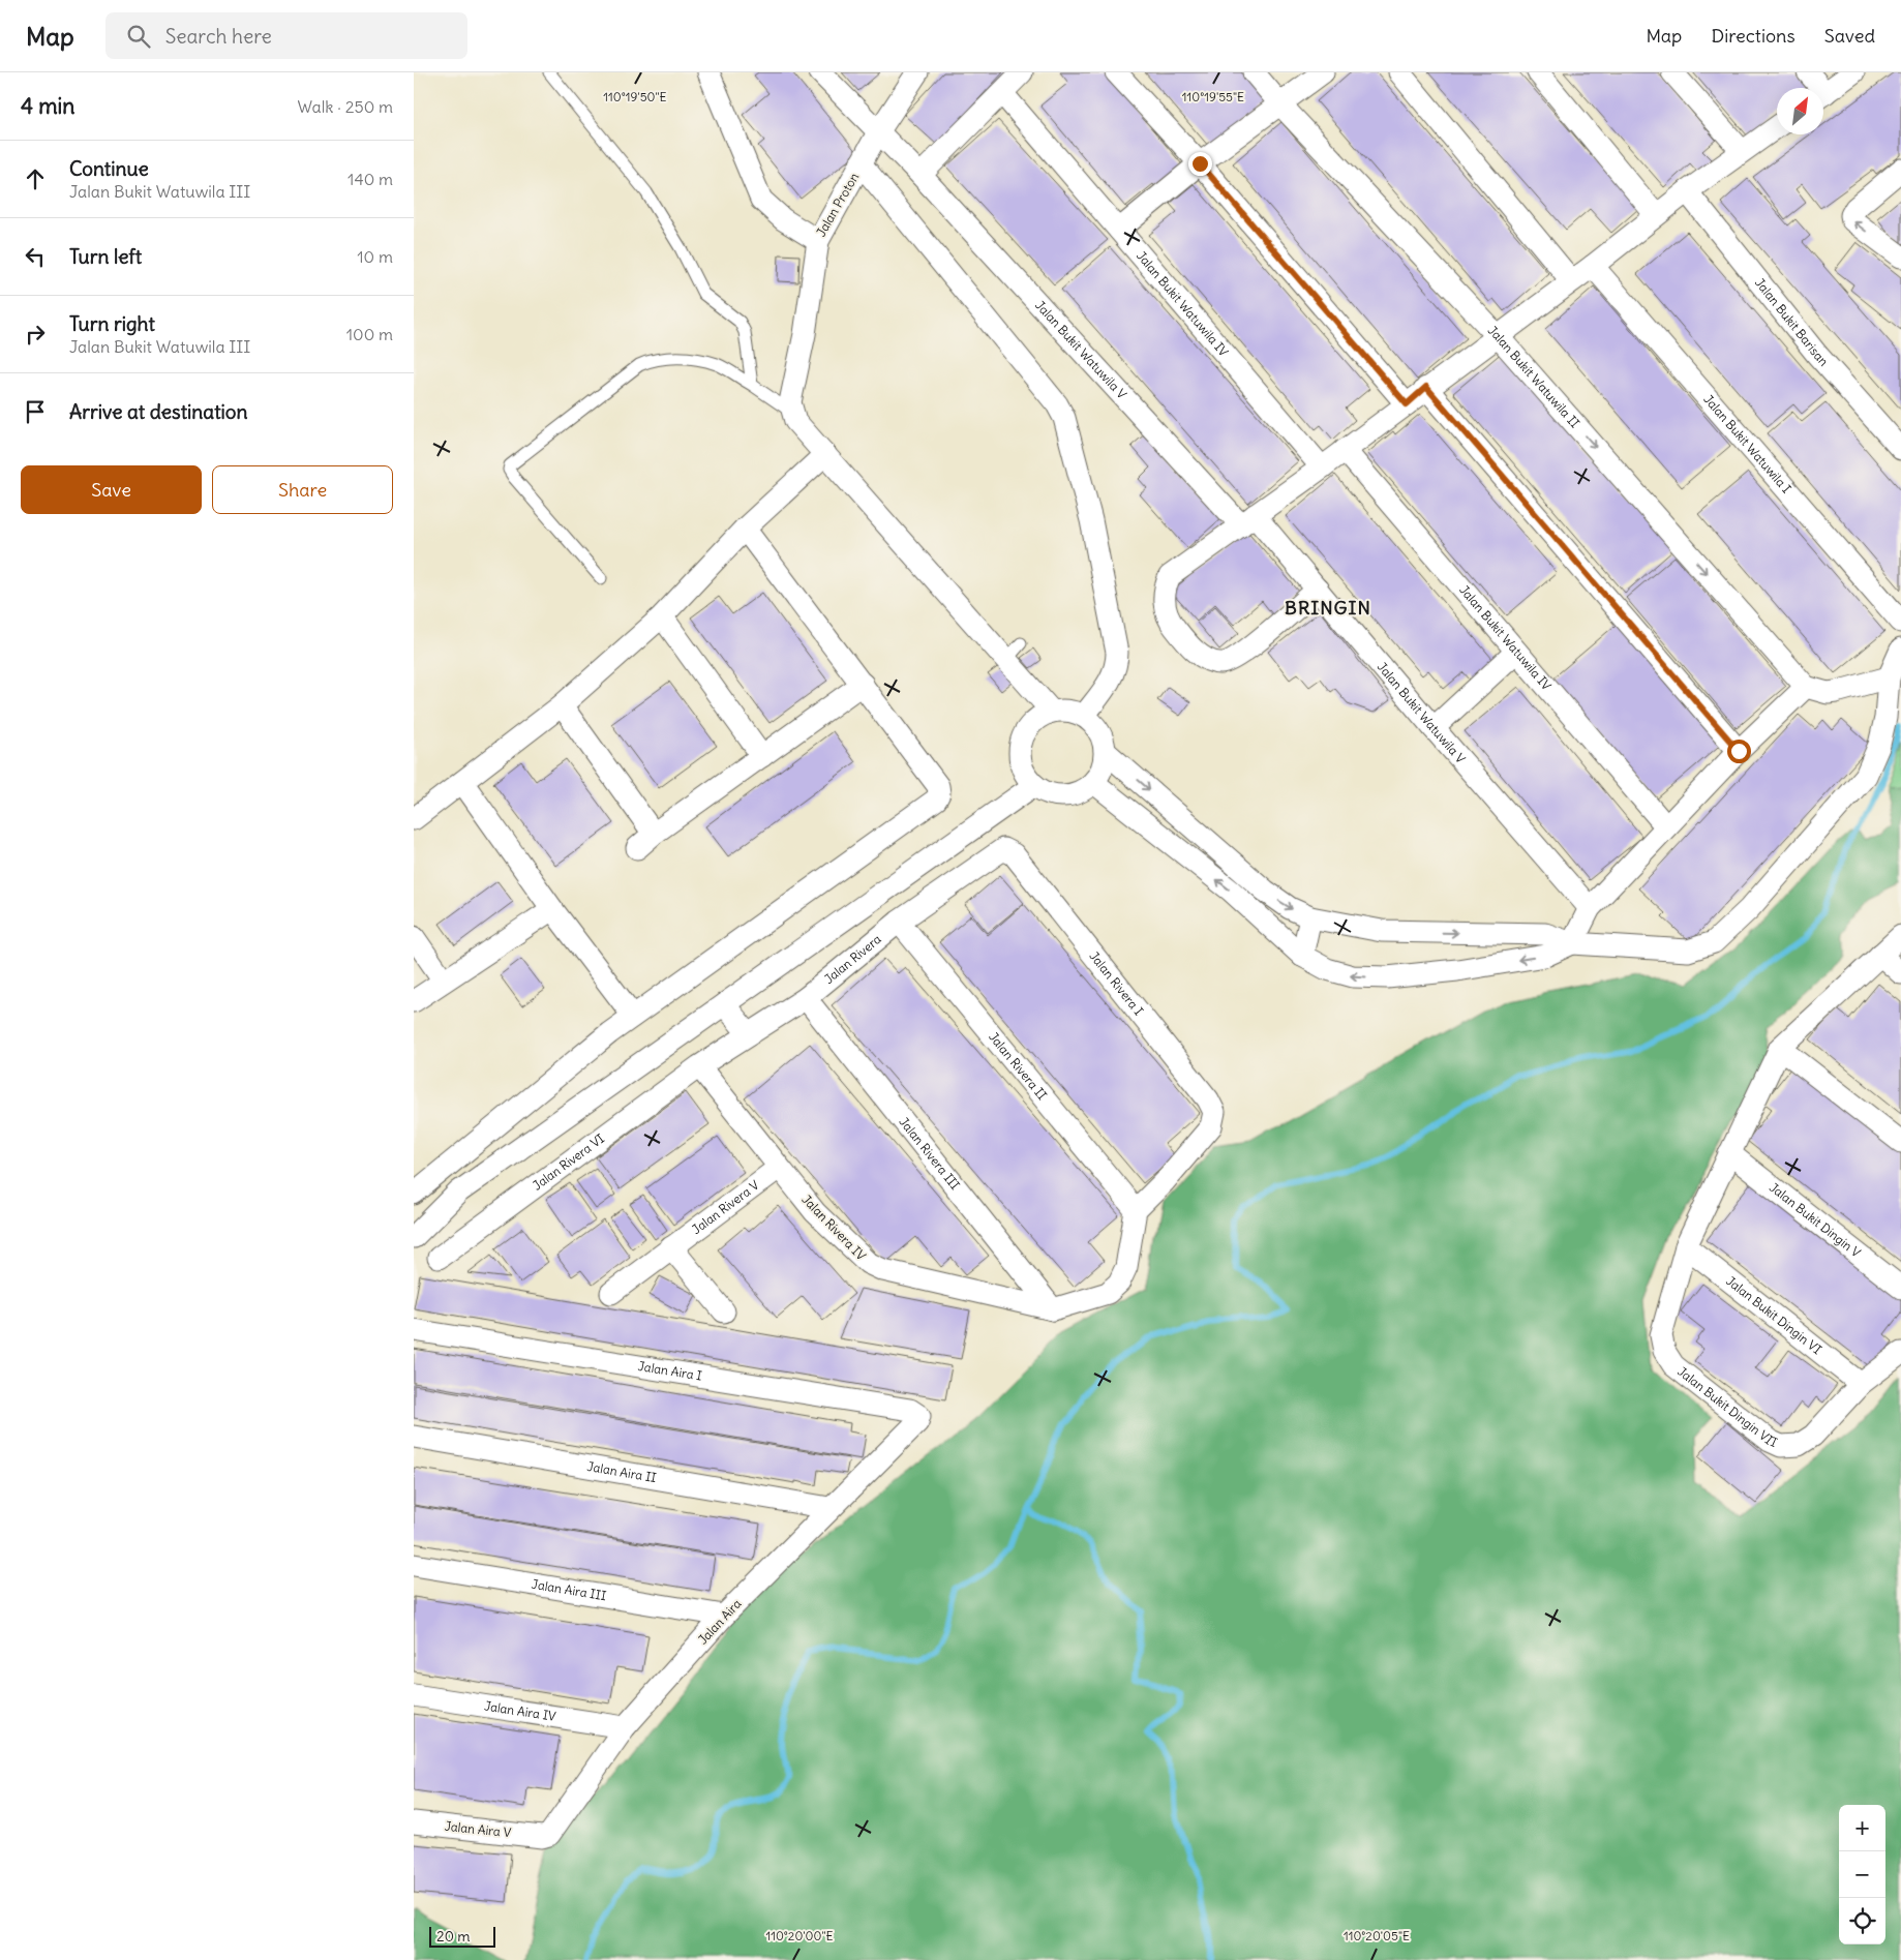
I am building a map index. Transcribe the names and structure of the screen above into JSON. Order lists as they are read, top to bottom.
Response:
{
  "streets": {
    "street": [
      "Jalan Proton",
      "Jalan Bukit Watuwila IV",
      "Jalan Bukit Barisan",
      "Jalan Bukit Watuwila V",
      "Jalan Bukit Watuwila II",
      "Jalan Bukit Watuwila I",
      "Jalan Rivera",
      "Jalan Rivera I",
      "Jalan Rivera II",
      "Jalan Rivera III",
      "Jalan Rivera VI",
      "Jalan Rivera V",
      "Jalan Bukit Dingin V",
      "Jalan Rivera IV",
      "Jalan Bukit Dingin VI",
      "Jalan Aira I",
      "Jalan Bukit Dingin VII",
      "Jalan Aira II",
      "Jalan Aira III",
      "Jalan Aira",
      "Jalan Aira IV",
      "Jalan Aira V"
    ]
  },
  "crossings": [
    ["Jalan Proton", "Jalan Bukit Watuwila V"],
    ["Jalan Rivera", "Jalan Rivera I"],
    ["Jalan Rivera", "Jalan Rivera II"],
    ["Jalan Rivera", "Jalan Rivera III"],
    ["Jalan Rivera", "Jalan Rivera VI"],
    ["Jalan Rivera", "Jalan Rivera IV"],
    ["Jalan Rivera I", "Jalan Rivera II"],
    ["Jalan Rivera III", "Jalan Rivera IV"],
    ["Jalan Rivera VI", "Jalan Rivera IV"],
    ["Jalan Rivera V", "Jalan Rivera IV"],
    ["Jalan Bukit Dingin VI", "Jalan Bukit Dingin VII"],
    ["Jalan Aira I", "Jalan Aira"],
    ["Jalan Aira II", "Jalan Aira"],
    ["Jalan Aira III", "Jalan Aira"],
    ["Jalan Aira", "Jalan Aira IV"],
    ["Jalan Aira", "Jalan Aira V"]
  ],
  "districts": ["BRINGIN"],
  "scale_bar": "20 m",
  "north": "top right",
  "page": {
    "header": "Map",
    "search": "Search here",
    "nav": ["Map", "Directions", "Saved"],
    "heading": ["4 min", "Walk · 250 m"],
    "list": [
      ["Continue", "Jalan Bukit Watuwila III", "140 m"],
      ["Turn left", "10 m"],
      ["Turn right", "Jalan Bukit Watuwila III", "100 m"],
      "Arrive at destination"
    ],
    "buttons": ["Save", "Share"],
    "map_buttons": ["+", "−"],
    "scale": "20 m"
  },
  "coordinates": [
    "110°19'50\"E",
    "110°19'55\"E",
    "110°20'00\"E",
    "110°20'05\"E"
  ]
}
